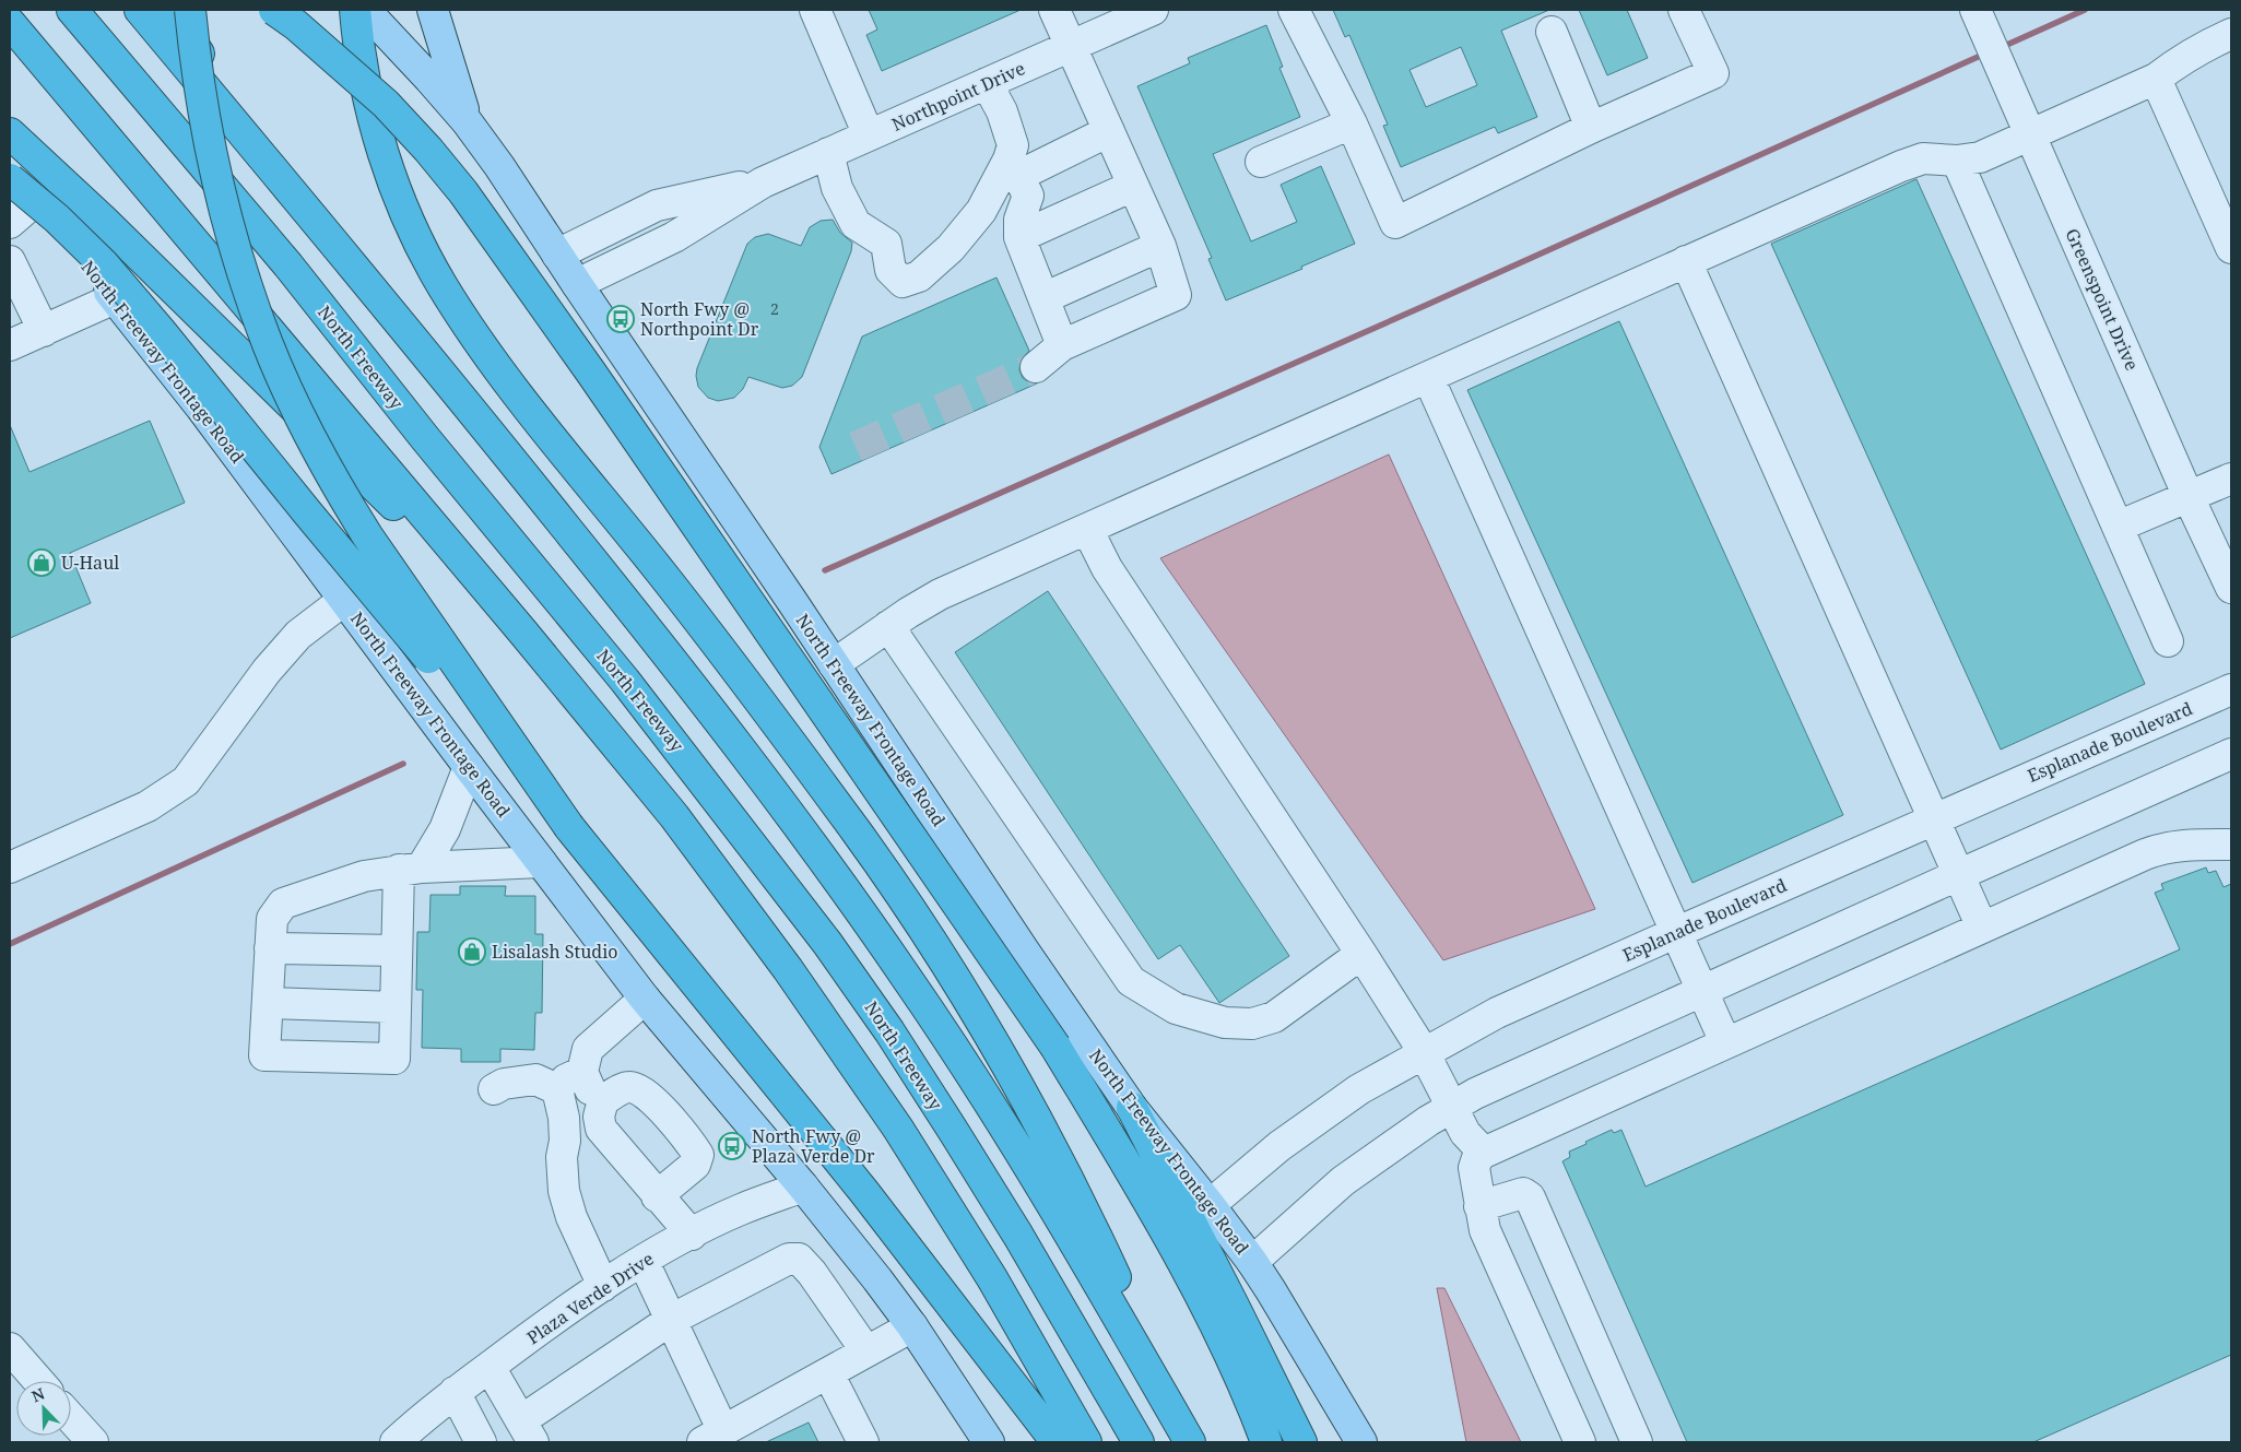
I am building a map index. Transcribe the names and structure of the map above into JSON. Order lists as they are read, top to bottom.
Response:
{
  "streets": {
    "highway": ["North Freeway"],
    "main road": ["North Freeway Frontage Road"],
    "street": [
      "Northpoint Drive",
      "Greenspoint Drive",
      "Esplanade Boulevard",
      "Plaza Verde Drive"
    ]
  },
  "crossings": [
    ["Northpoint Drive", "North Freeway Frontage Road"],
    ["North Freeway Frontage Road", "Esplanade Boulevard"],
    ["North Freeway Frontage Road", "Plaza Verde Drive"]
  ],
  "places": {
    "bus stop": ["North Fwy @ Northpoint Dr", "North Fwy @ Plaza Verde Dr"],
    "shop": ["U-Haul", "Lisalash Studio"]
  },
  "house_numbers": ["2"],
  "north": "top left"
}
